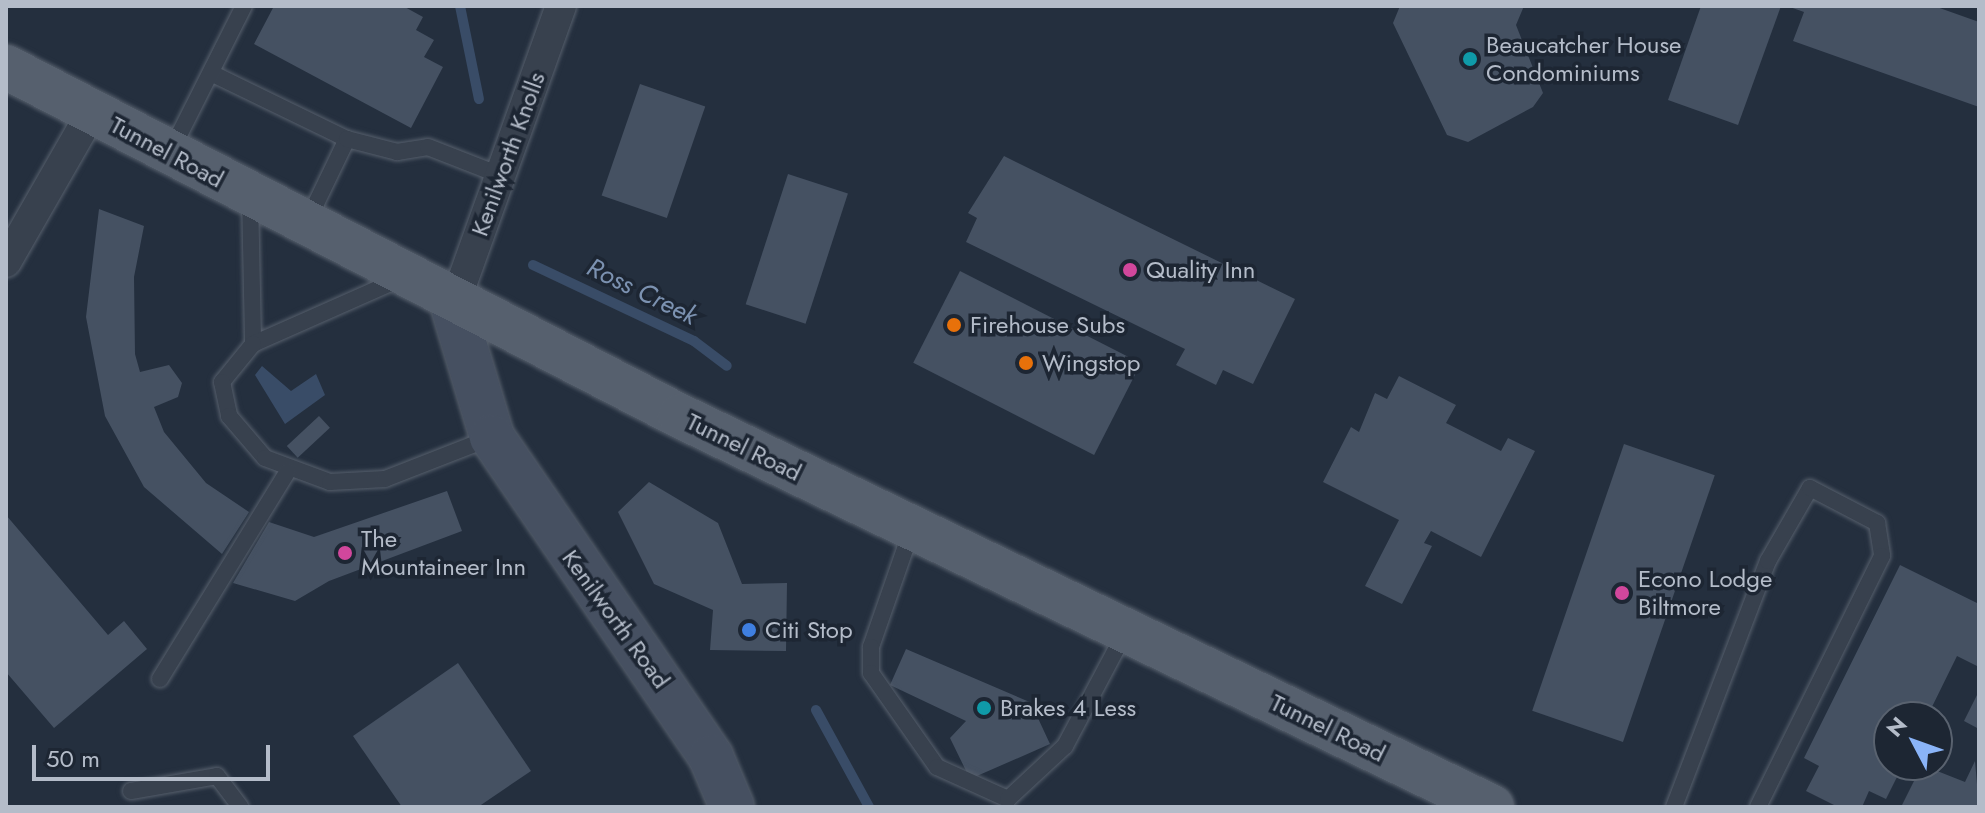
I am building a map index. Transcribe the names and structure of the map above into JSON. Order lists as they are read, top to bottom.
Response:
{
  "streets": {
    "main road": ["Tunnel Road"],
    "street": ["Kenilworth Knolls", "Kenilworth Road"]
  },
  "crossings": [
    ["Tunnel Road", "Kenilworth Knolls"],
    ["Tunnel Road", "Kenilworth Road"],
    ["Kenilworth Knolls", "Kenilworth Road"]
  ],
  "water": ["Ross Creek"],
  "places": [
    "Beaucatcher House Condominiums",
    "Quality Inn",
    "Firehouse Subs",
    "Wingstop",
    "The Mountaineer Inn",
    "Econo Lodge Biltmore",
    "Citi Stop",
    "Brakes 4 Less"
  ],
  "scale_bar": "50 m",
  "north": "top left"
}
